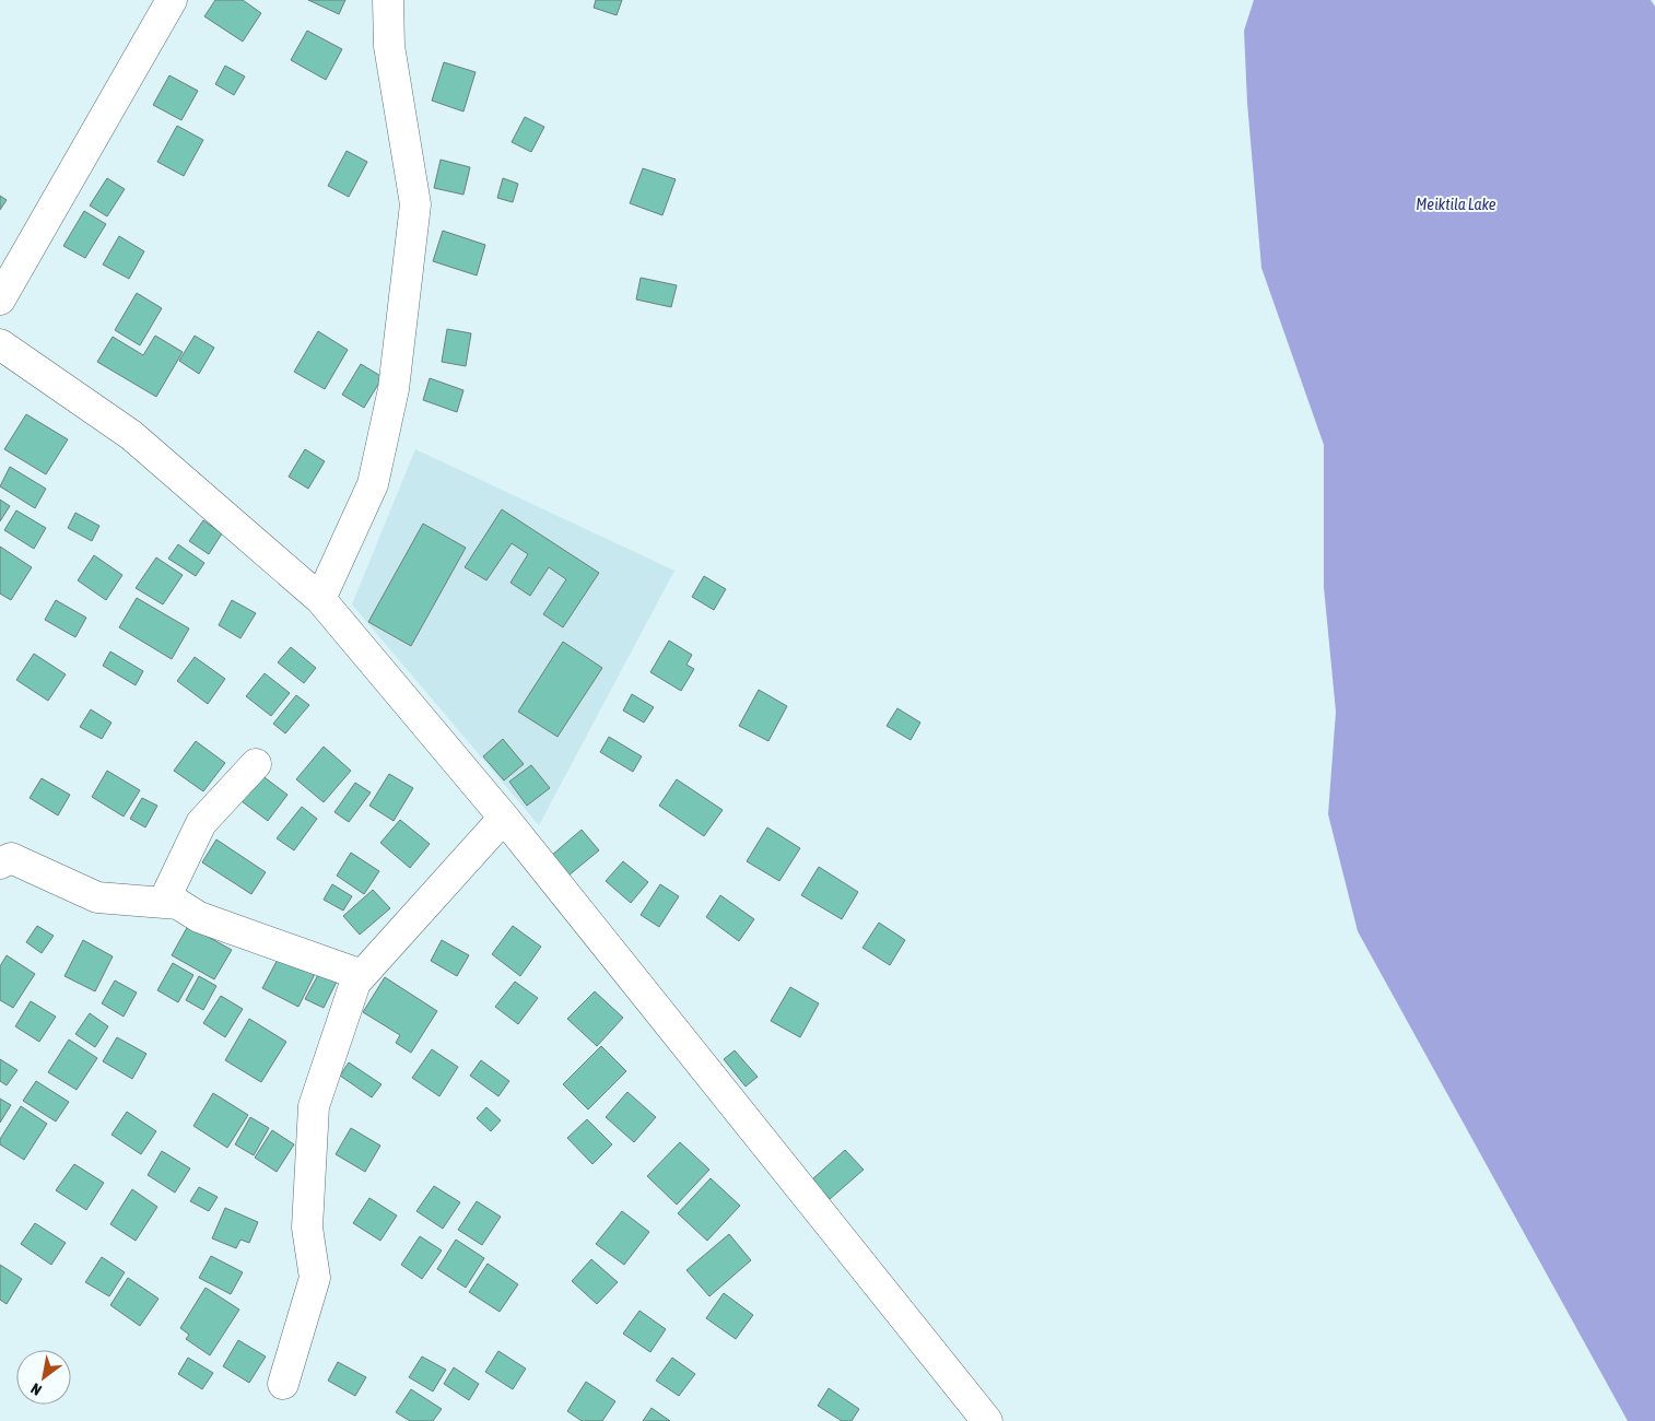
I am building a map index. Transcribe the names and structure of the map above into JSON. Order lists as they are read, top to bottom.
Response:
{
  "water": ["Meiktila Lake"],
  "north": "bottom left"
}
